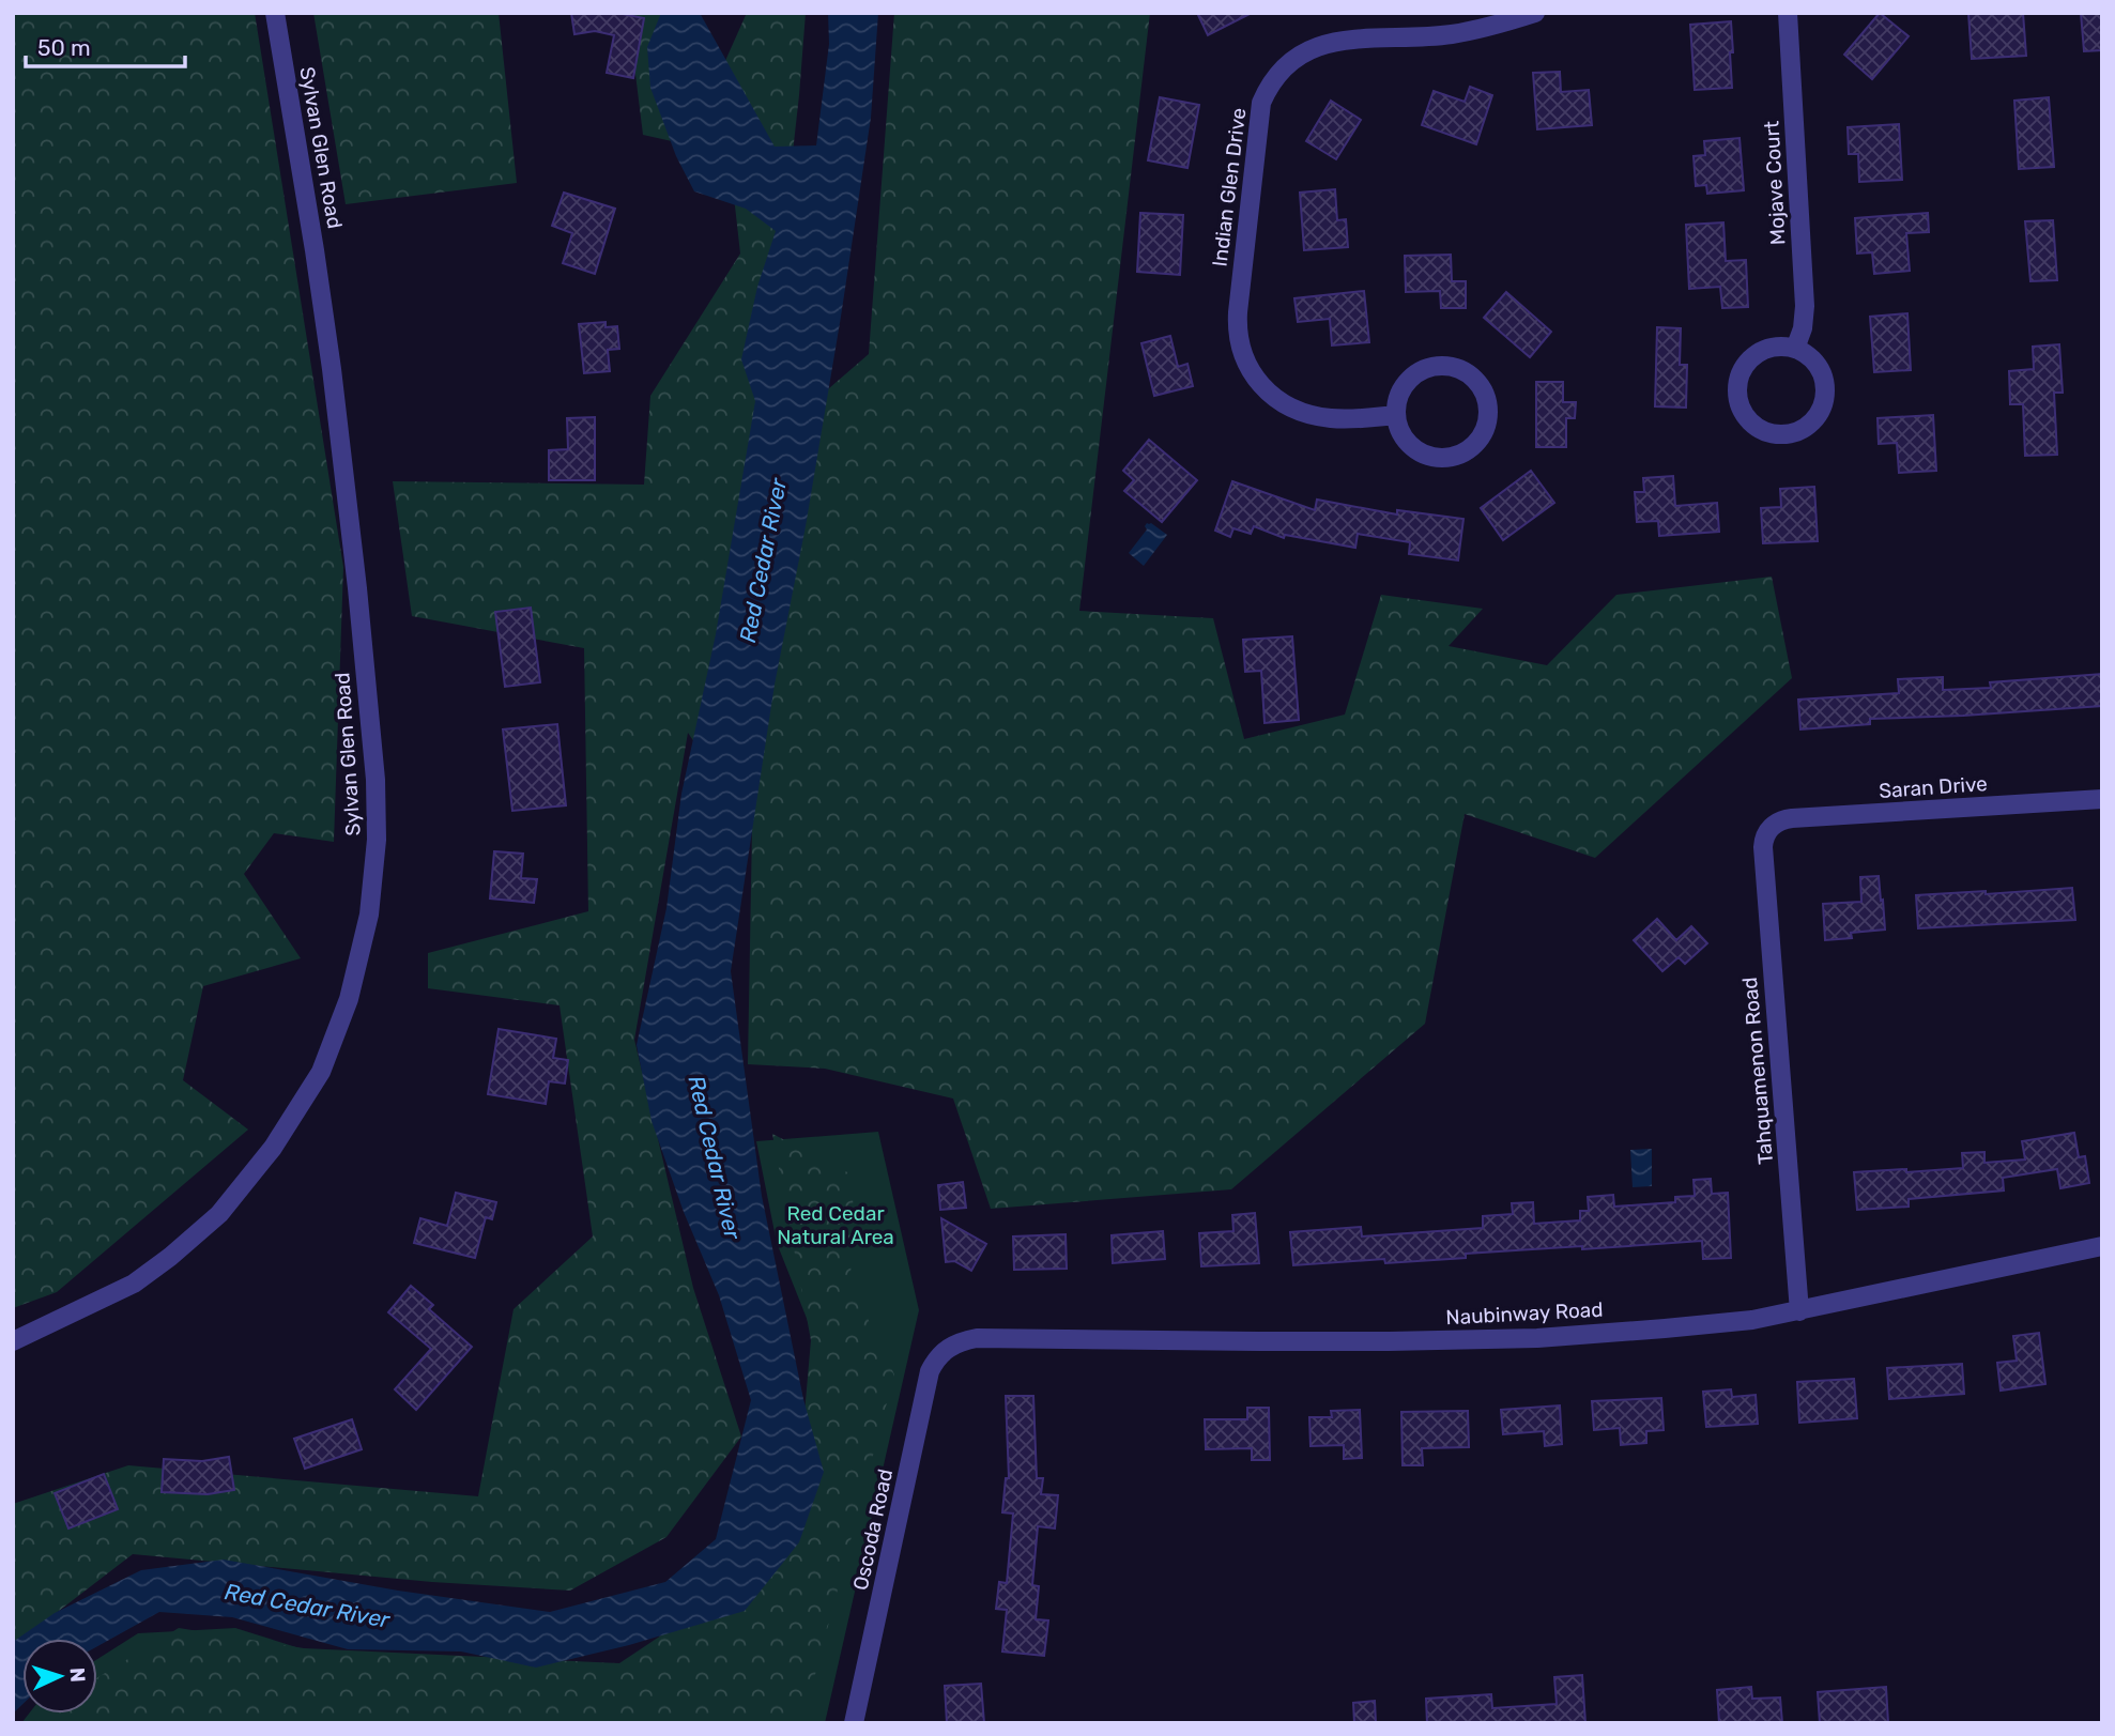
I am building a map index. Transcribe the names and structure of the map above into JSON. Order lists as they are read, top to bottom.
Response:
{
  "streets": {
    "street": [
      "Sylvan Glen Road",
      "Mojave Court",
      "Indian Glen Drive",
      "Saran Drive",
      "Tahquamenon Road",
      "Naubinway Road",
      "Oscoda Road"
    ]
  },
  "crossings": [
    ["Saran Drive", "Tahquamenon Road"],
    ["Tahquamenon Road", "Naubinway Road"],
    ["Naubinway Road", "Oscoda Road"]
  ],
  "water": ["Red Cedar River"],
  "parks": ["Red Cedar Natural Area"],
  "scale_bar": "50 m",
  "north": "right"
}
